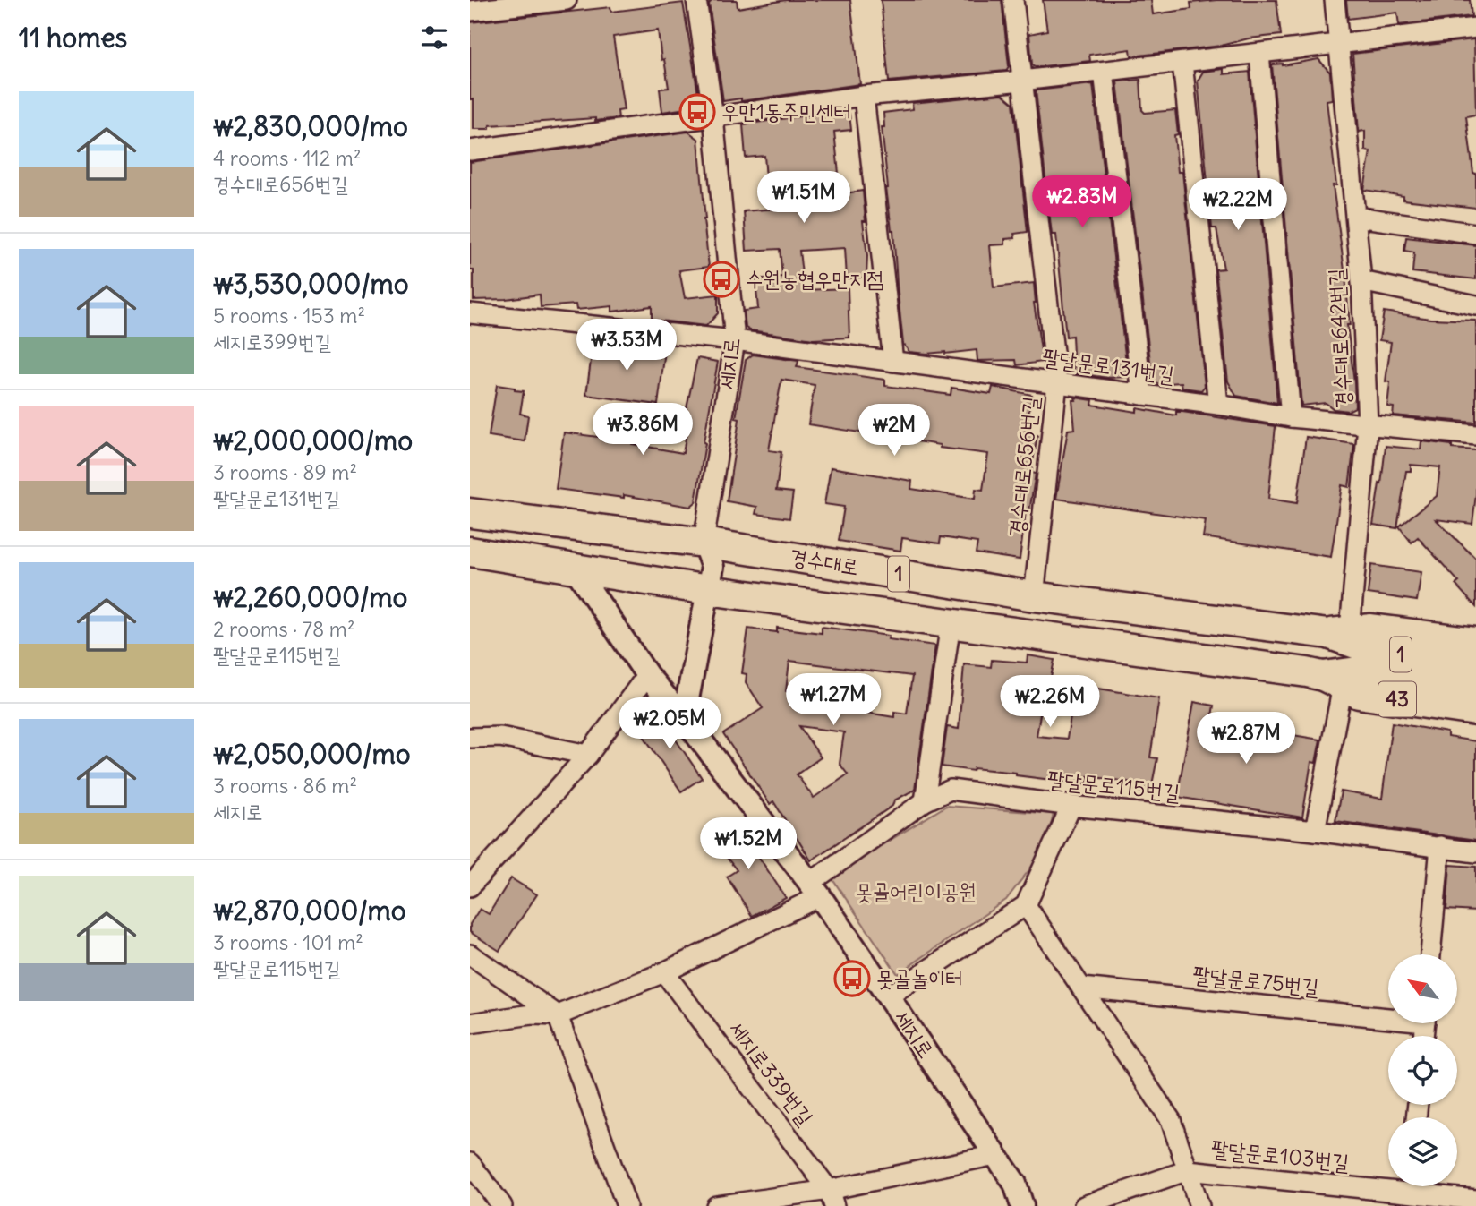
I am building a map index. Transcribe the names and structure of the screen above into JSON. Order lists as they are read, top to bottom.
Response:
{
  "streets": {
    "main road": ["경수대로", "1", "43"],
    "street": [
      "경수대로642번길",
      "세지로",
      "팔달문로131번길",
      "경수대로656번길",
      "팔달문로115번길",
      "팔달문로75번길",
      "세지로339번길",
      "팔달문로103번길"
    ]
  },
  "crossings": [
    ["경수대로642번길", "팔달문로131번길"],
    ["경수대로642번길", "경수대로"],
    ["세지로", "팔달문로131번길"],
    ["세지로", "경수대로"],
    ["세지로", "팔달문로115번길"],
    ["팔달문로131번길", "경수대로656번길"],
    ["경수대로656번길", "경수대로"],
    ["팔달문로115번길", "세지로339번길"]
  ],
  "parks": ["못골어린이공원"],
  "places": {
    "bus stop": ["우만1동주민센터", "수원농협우만지점", "못골놀이터"]
  },
  "north": "top left",
  "page": {
    "heading": "11 homes",
    "list": [
      {
        "name": "₩2,830,000/mo",
        "note": "4 rooms · 112 m² · 경수대로656번길"
      },
      {
        "name": "₩3,530,000/mo",
        "note": "5 rooms · 153 m² · 세지로399번길"
      },
      {
        "name": "₩2,000,000/mo",
        "note": "3 rooms · 89 m² · 팔달문로131번길"
      },
      {
        "name": "₩2,260,000/mo",
        "note": "2 rooms · 78 m² · 팔달문로115번길"
      },
      {
        "name": "₩2,050,000/mo",
        "note": "3 rooms · 86 m² · 세지로"
      },
      {
        "name": "₩2,870,000/mo",
        "note": "3 rooms · 101 m² · 팔달문로115번길"
      }
    ],
    "price": [
      "₩1.51M",
      "₩2.83M",
      "₩2.22M",
      "₩3.53M",
      "₩3.86M",
      "₩2M",
      "₩1.27M",
      "₩2.26M",
      "₩2.05M",
      "₩2.87M",
      "₩1.52M"
    ]
  }
}
